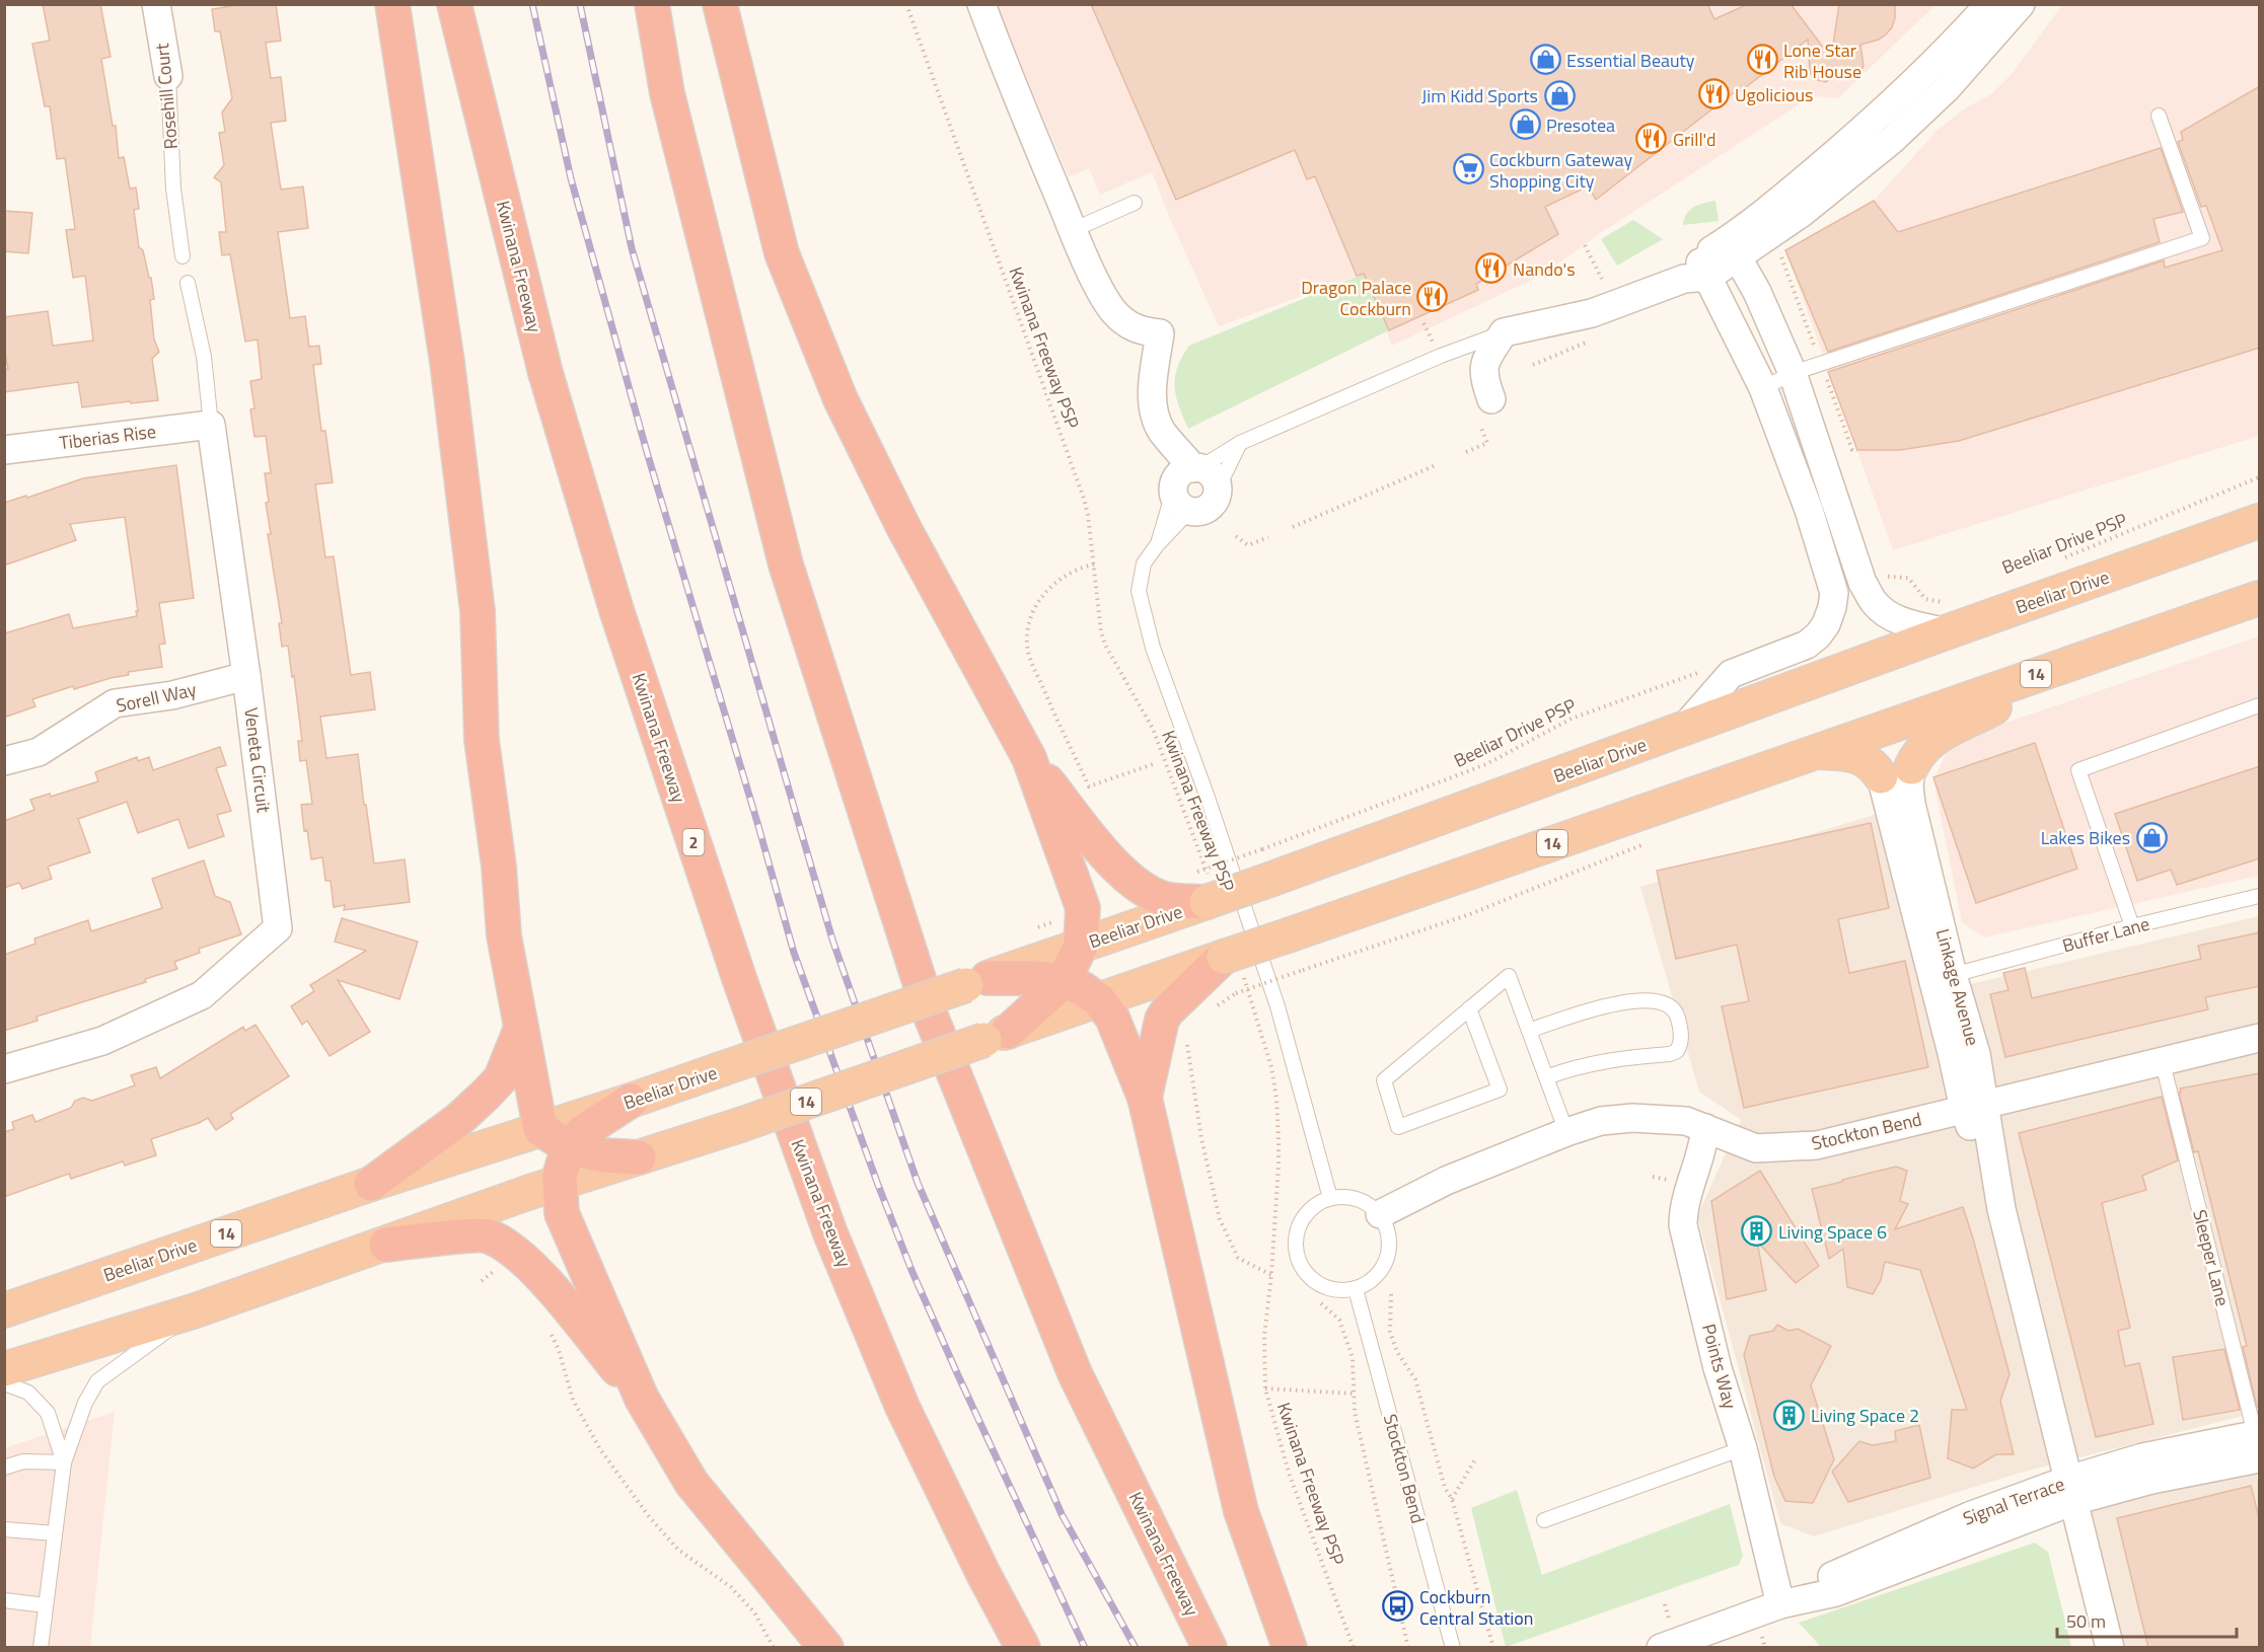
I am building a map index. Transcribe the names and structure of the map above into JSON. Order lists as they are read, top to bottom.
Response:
{
  "streets": {
    "highway": [
      "Kwinana Freeway",
      "Beeliar Drive",
      "14",
      "2"
    ],
    "street": [
      "Rosehill Court",
      "Tiberias Rise",
      "Sorell Way",
      "Veneta Circuit",
      "Linkage Avenue",
      "Stockton Bend",
      "Points Way",
      "Signal Terrace"
    ],
    "lane": ["Buffer Lane", "Sleeper Lane"],
    "path": ["Kwinana Freeway PSP", "Beeliar Drive PSP"]
  },
  "crossings": [
    ["Kwinana Freeway PSP", "Beeliar Drive PSP"],
    ["Kwinana Freeway PSP", "Beeliar Drive"],
    ["Kwinana Freeway PSP", "14"],
    ["Tiberias Rise", "Veneta Circuit"],
    ["Beeliar Drive PSP", "Beeliar Drive"],
    ["Sorell Way", "Veneta Circuit"],
    ["Buffer Lane", "Linkage Avenue"],
    ["Linkage Avenue", "Stockton Bend"],
    ["Linkage Avenue", "Signal Terrace"],
    ["Stockton Bend", "Sleeper Lane"],
    ["Stockton Bend", "Points Way"],
    ["Sleeper Lane", "Signal Terrace"],
    ["Points Way", "Signal Terrace"]
  ],
  "places": {
    "shop": [
      "Essential Beauty",
      "Jim Kidd Sports",
      "Presotea",
      "Lakes Bikes"
    ],
    "restaurant": [
      "Lone Star Rib House",
      "Ugolicious",
      "Grill'd",
      "Nando's",
      "Dragon Palace Cockburn"
    ],
    "supermarket": ["Cockburn Gateway Shopping City"],
    "building": ["Living Space 6", "Living Space 2"],
    "bus stop": ["Cockburn Central Station"]
  },
  "scale_bar": "50 m"
}
